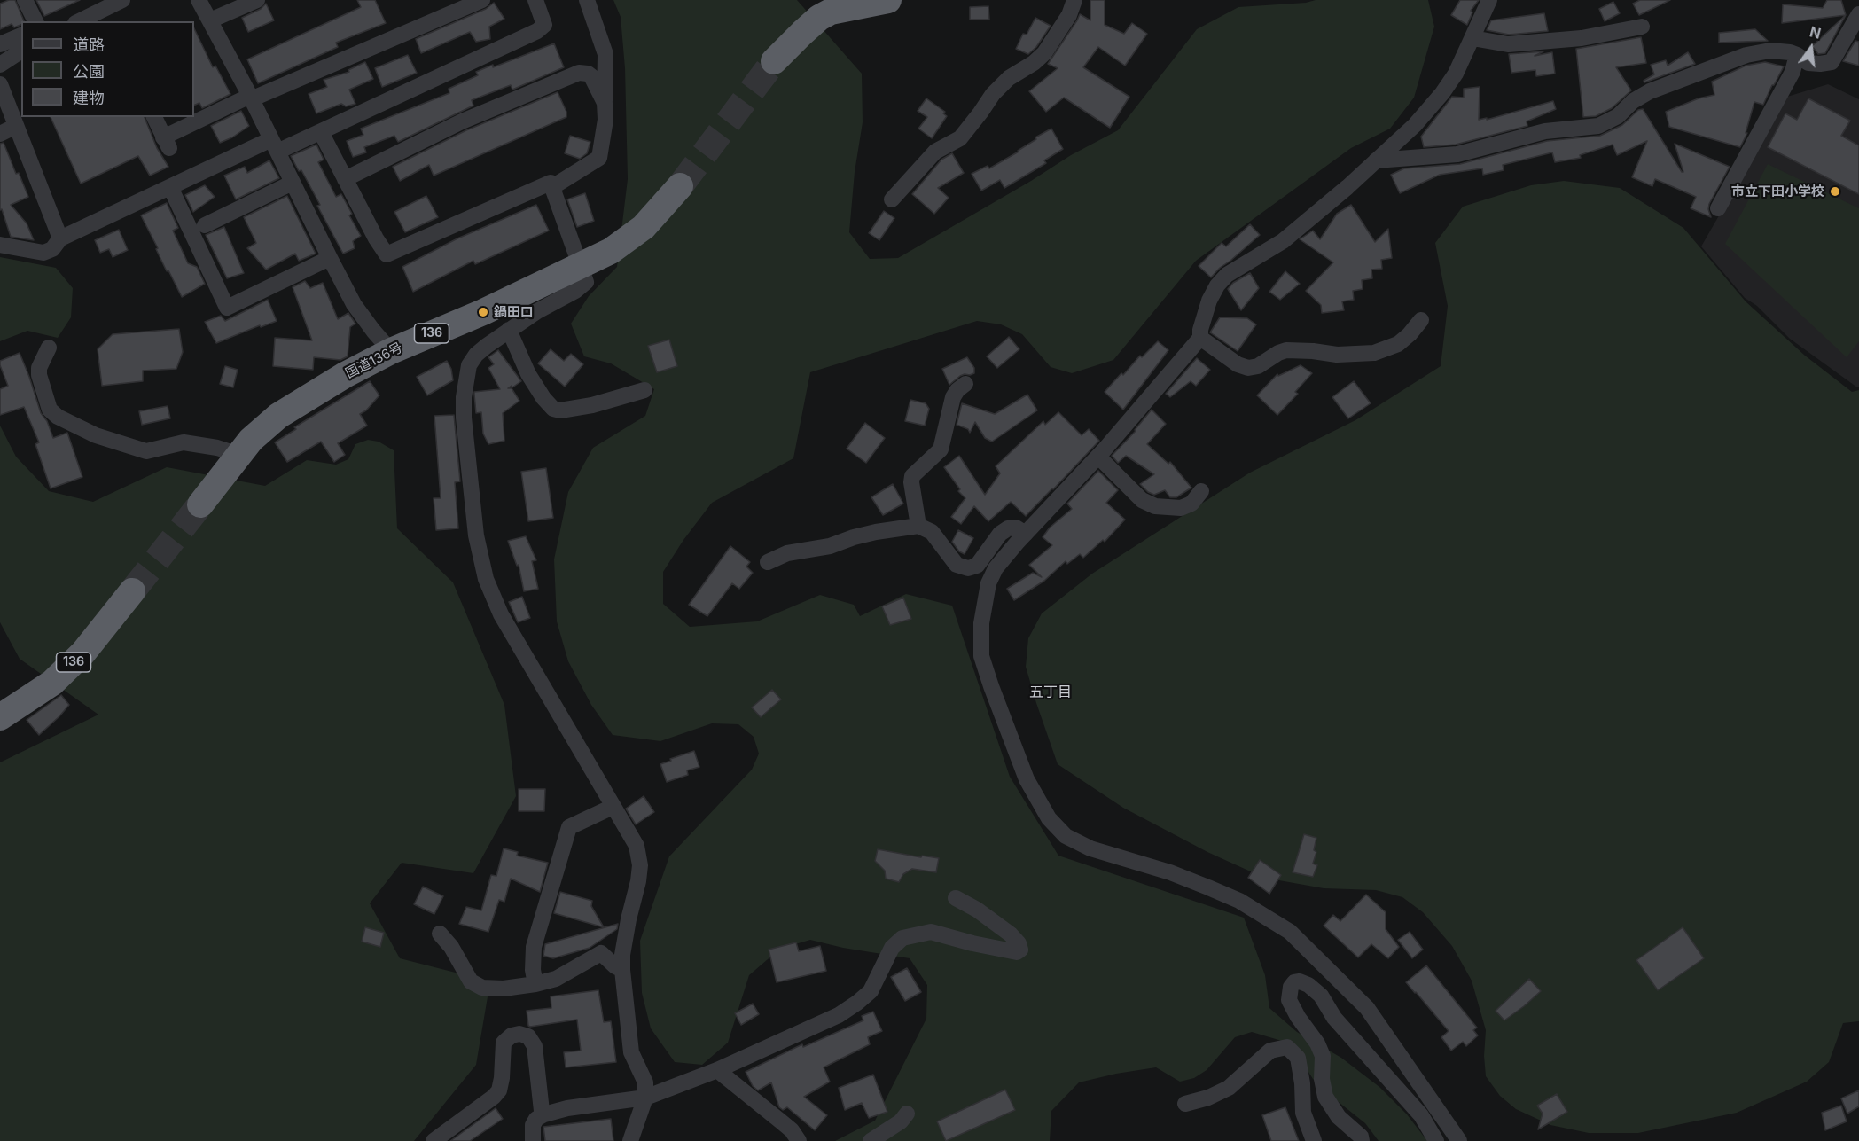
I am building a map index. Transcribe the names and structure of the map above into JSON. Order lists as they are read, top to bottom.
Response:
{
  "streets": {
    "highway": ["136", "国道136号"]
  },
  "districts": ["五丁目"],
  "places": ["市立下田小学校", "鍋田口"],
  "legend": ["道路", "公園", "建物"],
  "north": "top"
}
